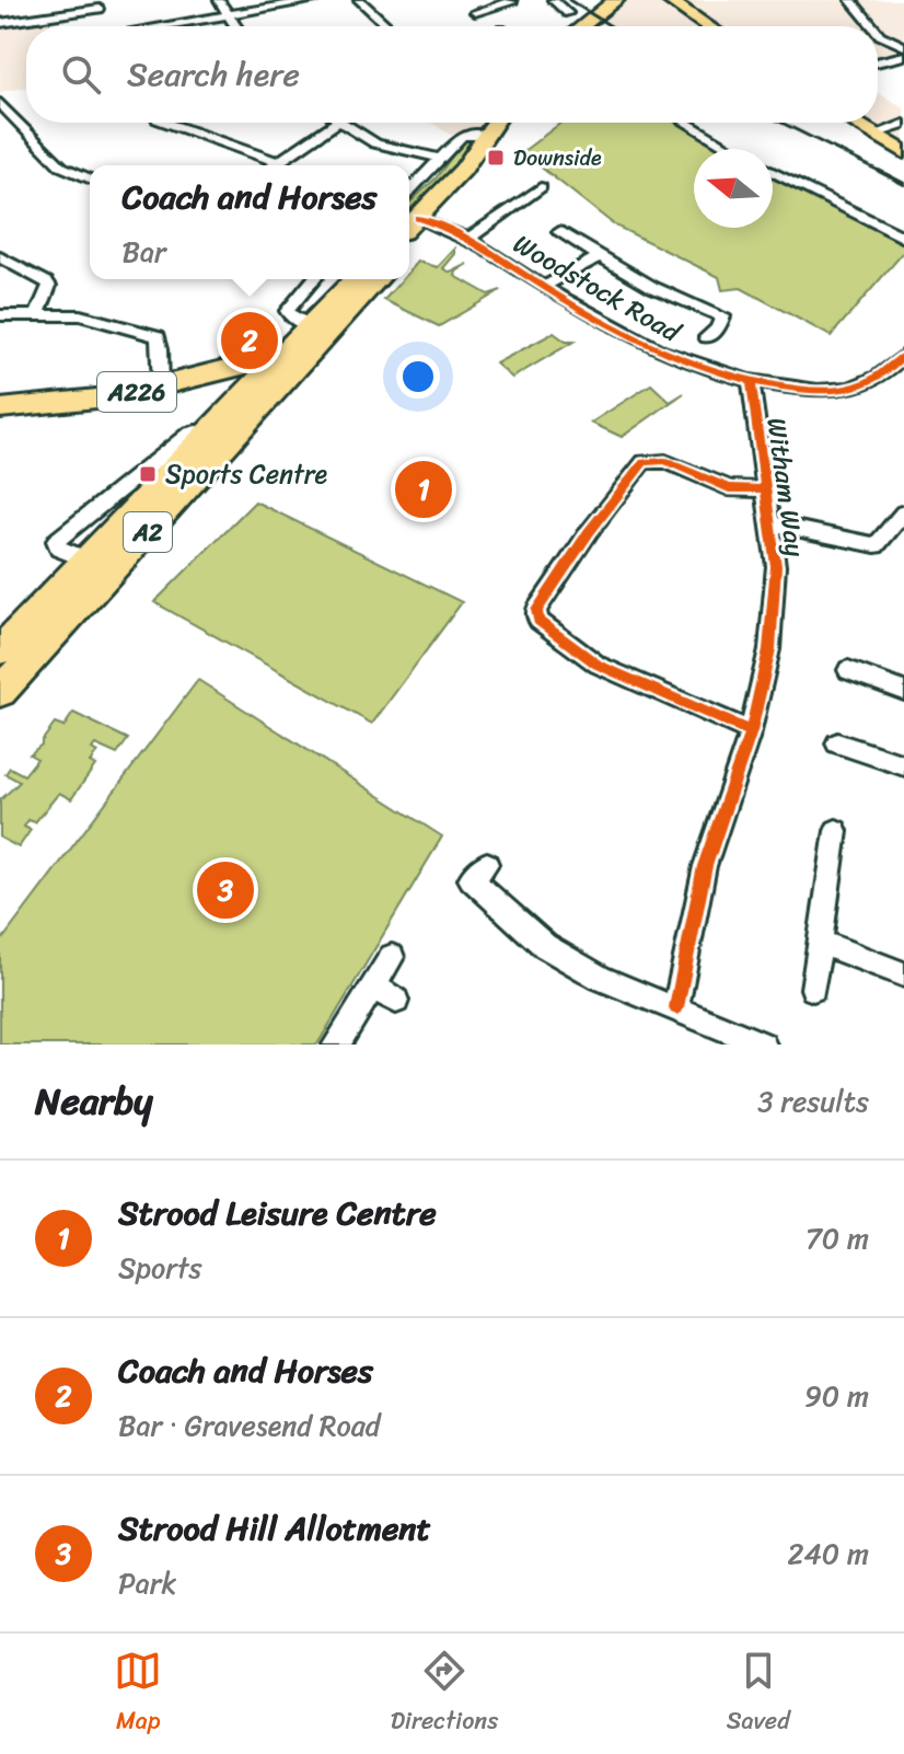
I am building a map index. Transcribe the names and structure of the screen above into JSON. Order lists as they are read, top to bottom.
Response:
{
  "streets": {
    "main road": ["A226", "A2"],
    "street": ["Woodstock Road", "Witham Way"]
  },
  "crossings": [
    ["Woodstock Road", "Witham Way"],
    ["A226", "A2"]
  ],
  "places": {
    "transit": ["Downside", "Sports Centre"]
  },
  "north": "left",
  "page": {
    "search": "Search here",
    "popup": ["Coach and Horses", "Bar"],
    "pins": ["2", "1", "3"],
    "heading": ["Nearby", "3 results"],
    "list": [
      {
        "mark": "1",
        "name": "Strood Leisure Centre",
        "note": "Sports",
        "value": "70 m"
      },
      {
        "mark": "2",
        "name": "Coach and Horses",
        "note": "Bar · Gravesend Road",
        "value": "90 m"
      },
      {
        "mark": "3",
        "name": "Strood Hill Allotment",
        "note": "Park",
        "value": "240 m"
      }
    ],
    "nav": ["Map", "Directions", "Saved"]
  }
}
